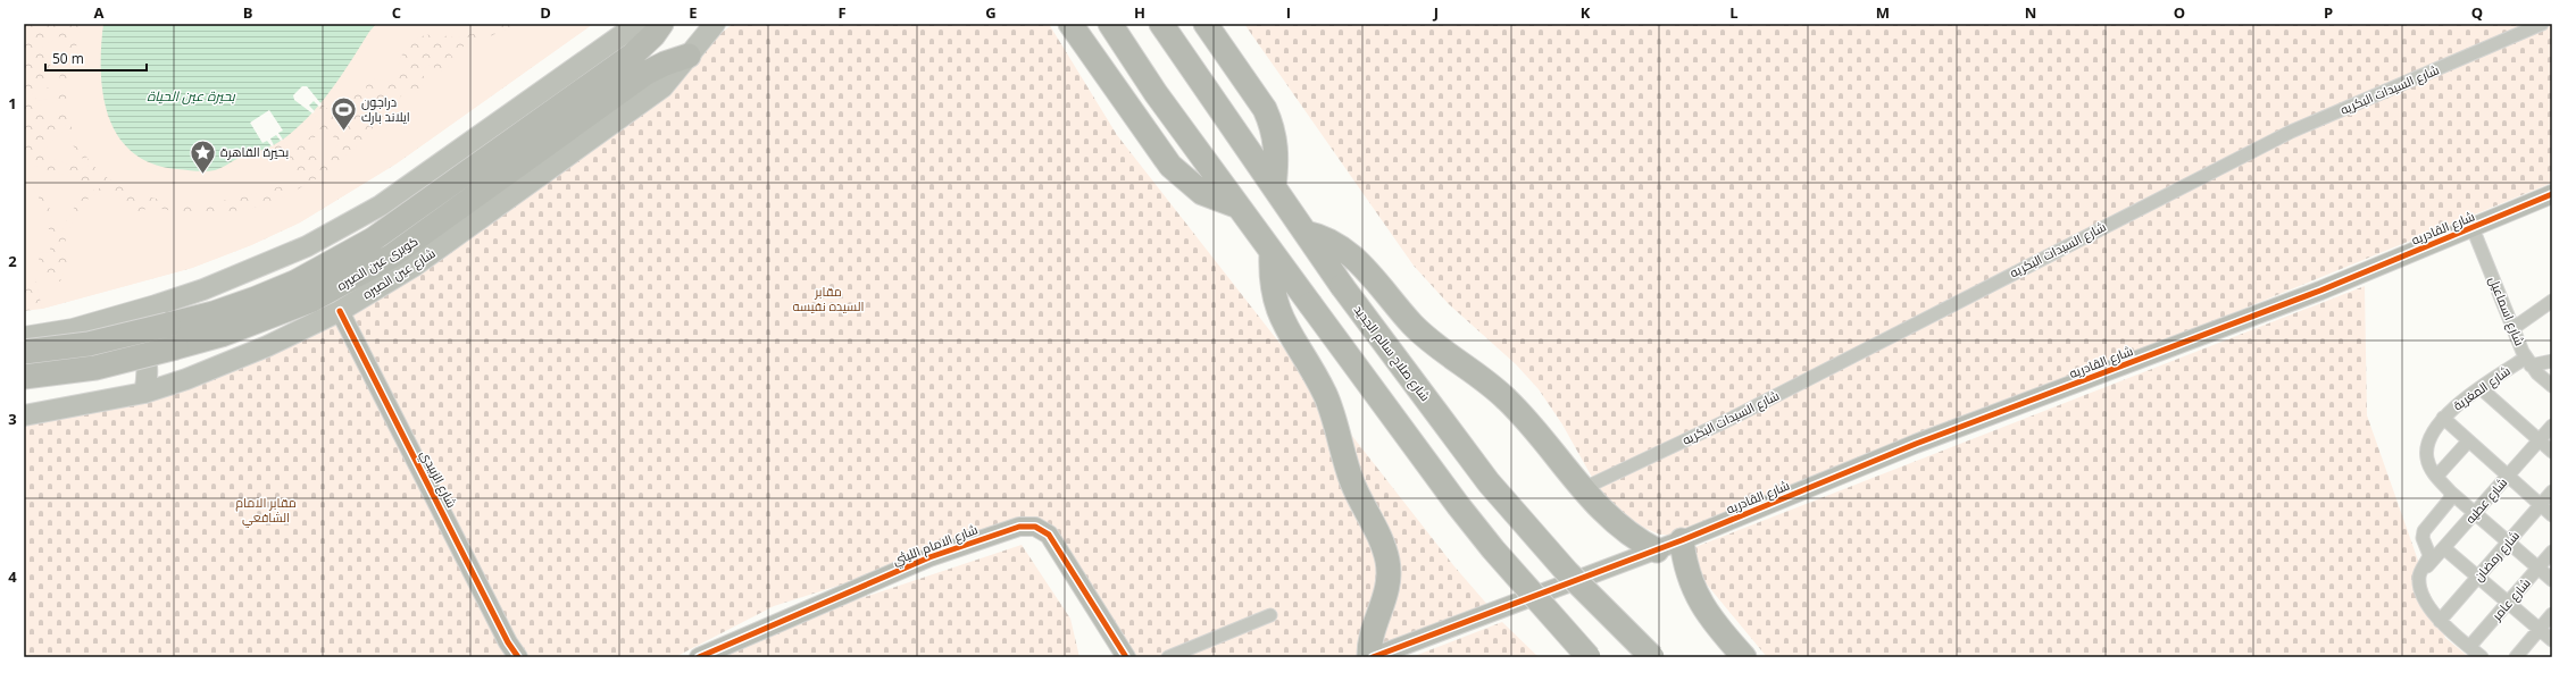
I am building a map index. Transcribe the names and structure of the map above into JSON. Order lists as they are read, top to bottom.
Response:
{
  "streets": {
    "highway": ["كوبرى عين الصيره", "شارع صلاح سالم الجديد"],
    "main road": ["شارع عين الصيره"],
    "street": [
      "شارع السيدات البكريه",
      "شارع القادريه",
      "شارع اسماعيل",
      "شارع المغرية",
      "شارع الزبيدي",
      "شارع عطيه",
      "شارع الامام الليثي",
      "شارع رمضان",
      "شارع عامر"
    ]
  },
  "crossings": [
    ["شارع القادريه", "شارع اسماعيل"],
    ["كوبرى عين الصيره", "شارع عين الصيره"],
    ["شارع عين الصيره", "شارع الزبيدي"],
    ["شارع اسماعيل", "شارع المغرية"],
    ["شارع المغرية", "شارع عطيه"],
    ["شارع المغرية", "شارع رمضان"],
    ["شارع المغرية", "شارع عامر"]
  ],
  "water": ["بحيرة عين الحياة"],
  "parks": ["مقابر السيده نفيسه", "مقابر الامام الشافعي"],
  "places": {
    "sports": ["دراجون ايلاند بارك"],
    "place": ["بحيرة القاهرة"]
  },
  "scale_bar": "50 m",
  "grid": {
    "columns": [
      "A",
      "B",
      "C",
      "D",
      "E",
      "F",
      "G",
      "H",
      "I",
      "J",
      "K",
      "L",
      "M",
      "N",
      "O",
      "P",
      "Q"
    ],
    "rows": [
      "1",
      "2",
      "3",
      "4"
    ]
  }
}
